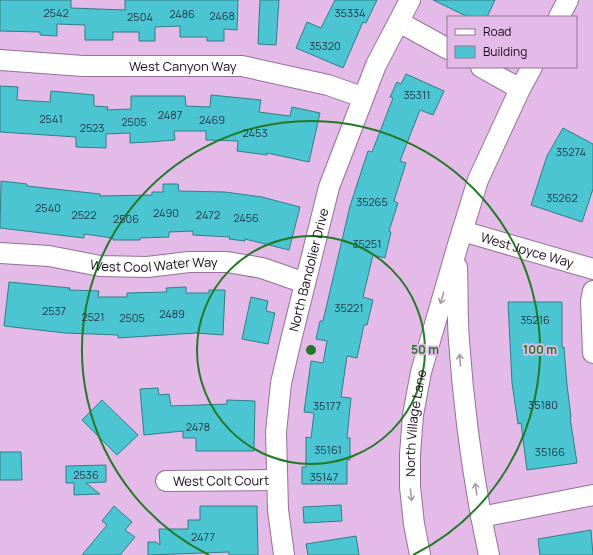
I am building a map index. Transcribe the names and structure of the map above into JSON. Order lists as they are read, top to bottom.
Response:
{
  "streets": {
    "street": [
      "West Canyon Way",
      "West Joyce Way",
      "West Cool Water Way",
      "North Bandolier Drive",
      "North Village Lane",
      "West Colt Court"
    ]
  },
  "crossings": [
    ["West Canyon Way", "North Bandolier Drive"],
    ["West Joyce Way", "North Village Lane"],
    ["West Cool Water Way", "North Bandolier Drive"],
    ["North Bandolier Drive", "West Colt Court"]
  ],
  "house_numbers": [
    "2542",
    "35334",
    "2486",
    "2468",
    "2504",
    "35320",
    "35311",
    "2487",
    "2541",
    "2469",
    "2505",
    "2523",
    "2453",
    "35274",
    "35262",
    "35265",
    "2540",
    "2490",
    "2522",
    "2472",
    "2456",
    "2506",
    "35251",
    "35221",
    "2537",
    "2489",
    "2521",
    "2505",
    "35216",
    "35180",
    "35177",
    "2478",
    "35161",
    "35166",
    "2536",
    "35147",
    "2477"
  ],
  "legend": ["Road", "Building"],
  "rings": ["50 m", "100 m"]
}
